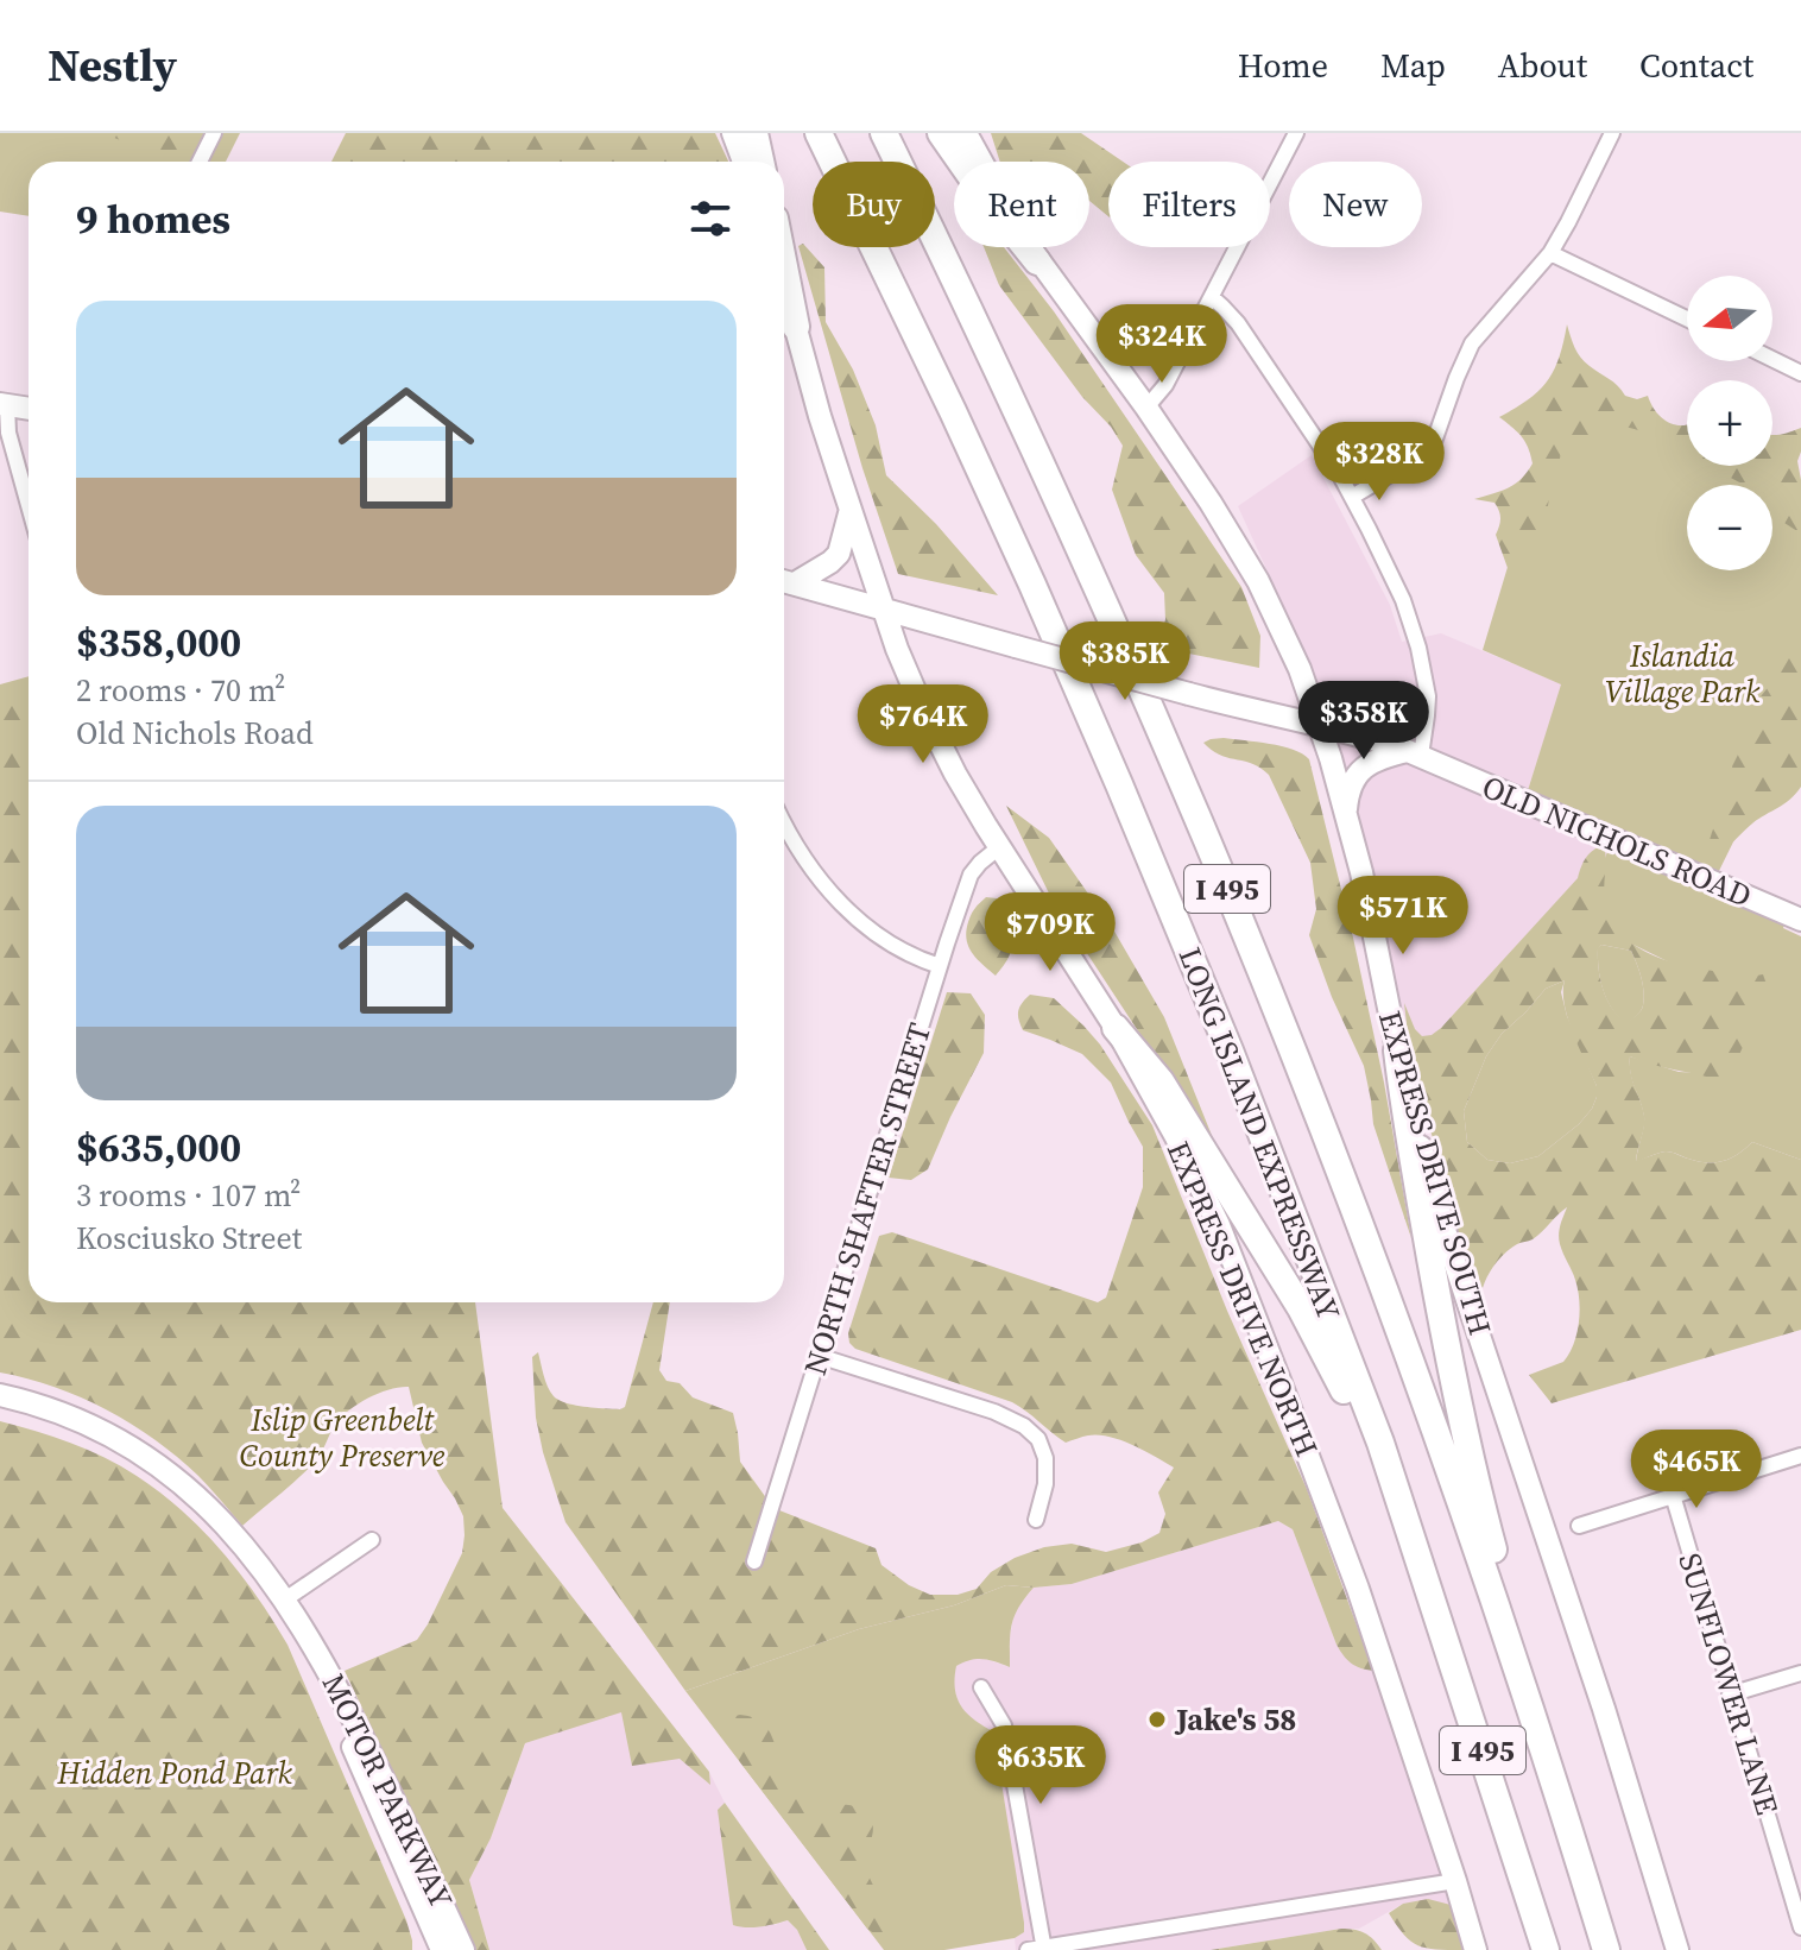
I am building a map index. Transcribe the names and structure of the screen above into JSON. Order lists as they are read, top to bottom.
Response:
{
  "streets": {
    "highway": ["I 495", "LONG ISLAND EXPRESSWAY"],
    "main road": [
      "OLD NICHOLS ROAD",
      "EXPRESS DRIVE SOUTH",
      "EXPRESS DRIVE NORTH",
      "MOTOR PARKWAY"
    ],
    "street": ["NORTH SHAFTER STREET", "SUNFLOWER LANE"]
  },
  "crossings": [
    ["OLD NICHOLS ROAD", "EXPRESS DRIVE SOUTH"],
    ["OLD NICHOLS ROAD", "EXPRESS DRIVE NORTH"],
    ["NORTH SHAFTER STREET", "EXPRESS DRIVE NORTH"]
  ],
  "parks": ["Islandia Village Park", "Islip Greenbelt County Preserve", "Hidden Pond Park"],
  "places": ["Jake's 58"],
  "north": "left",
  "page": {
    "header": "Nestly",
    "nav": [
      "Home",
      "Map",
      "About",
      "Contact"
    ],
    "chip": [
      "Buy",
      "Rent",
      "Filters",
      "New"
    ],
    "heading": "9 homes",
    "map_buttons": ["+", "−"],
    "list": [
      {
        "name": "$358,000",
        "note": "2 rooms · 70 m² · Old Nichols Road"
      },
      {
        "name": "$635,000",
        "note": "3 rooms · 107 m² · Kosciusko Street"
      }
    ],
    "price": [
      "$324K",
      "$328K",
      "$385K",
      "$358K",
      "$764K",
      "$571K",
      "$709K",
      "$465K",
      "$635K"
    ]
  }
}
